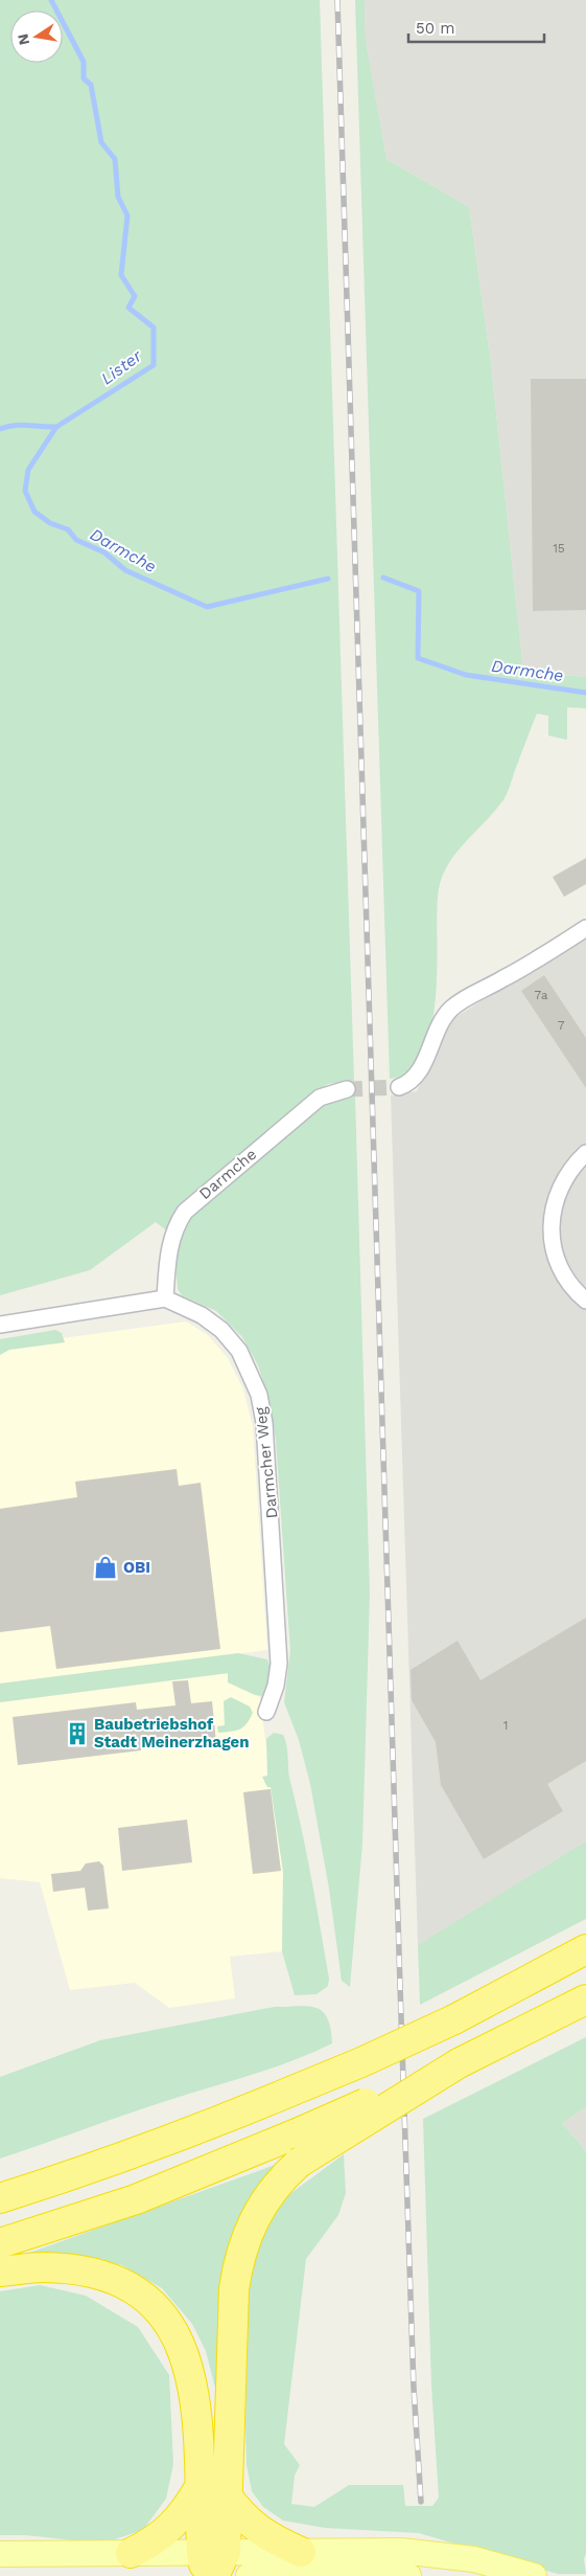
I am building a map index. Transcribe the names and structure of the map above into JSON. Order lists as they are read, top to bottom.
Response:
{
  "streets": {
    "street": ["Darmche", "Darmcher Weg"]
  },
  "crossings": [
    ["Darmche", "Darmcher Weg"]
  ],
  "water": ["Lister", "Darmche"],
  "places": {
    "shop": ["OBI"],
    "building": ["Baubetriebshof Stadt Meinerzhagen"]
  },
  "house_numbers": [
    "15",
    "7a",
    "7",
    "1"
  ],
  "scale_bar": "50 m",
  "north": "left"
}
